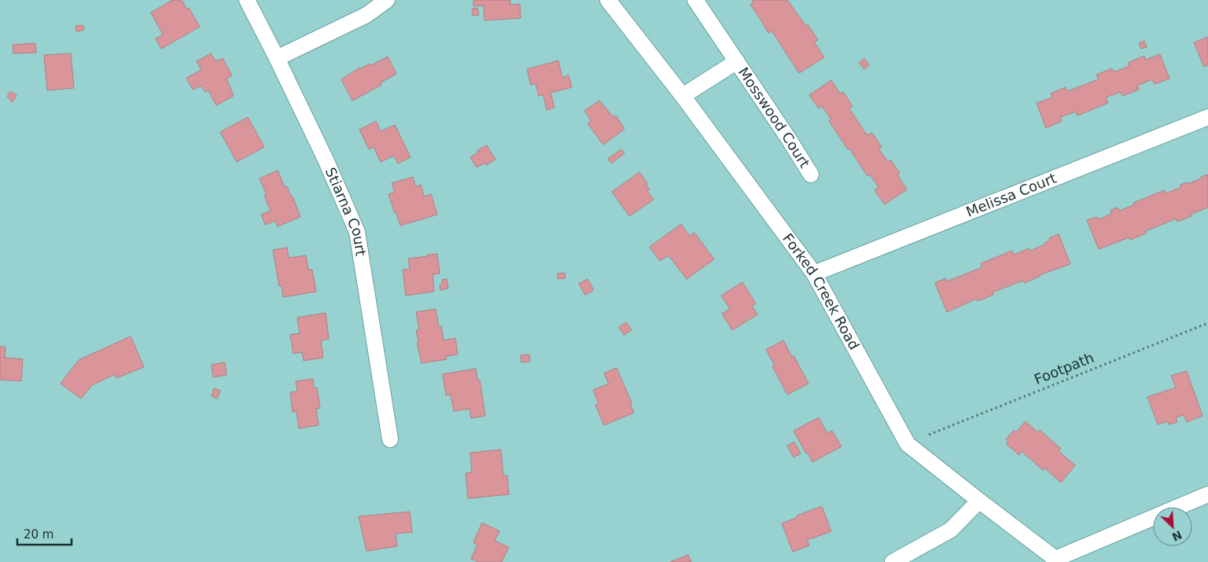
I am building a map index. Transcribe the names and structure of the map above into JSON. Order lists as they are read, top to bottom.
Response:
{
  "streets": {
    "street": [
      "Mosswood Court",
      "Melissa Court",
      "Stiarna Court",
      "Forked Creek Road"
    ],
    "path": ["Footpath"]
  },
  "crossings": [
    ["Mosswood Court", "Forked Creek Road"],
    ["Melissa Court", "Forked Creek Road"]
  ],
  "scale_bar": "20 m",
  "north": "bottom right"
}
